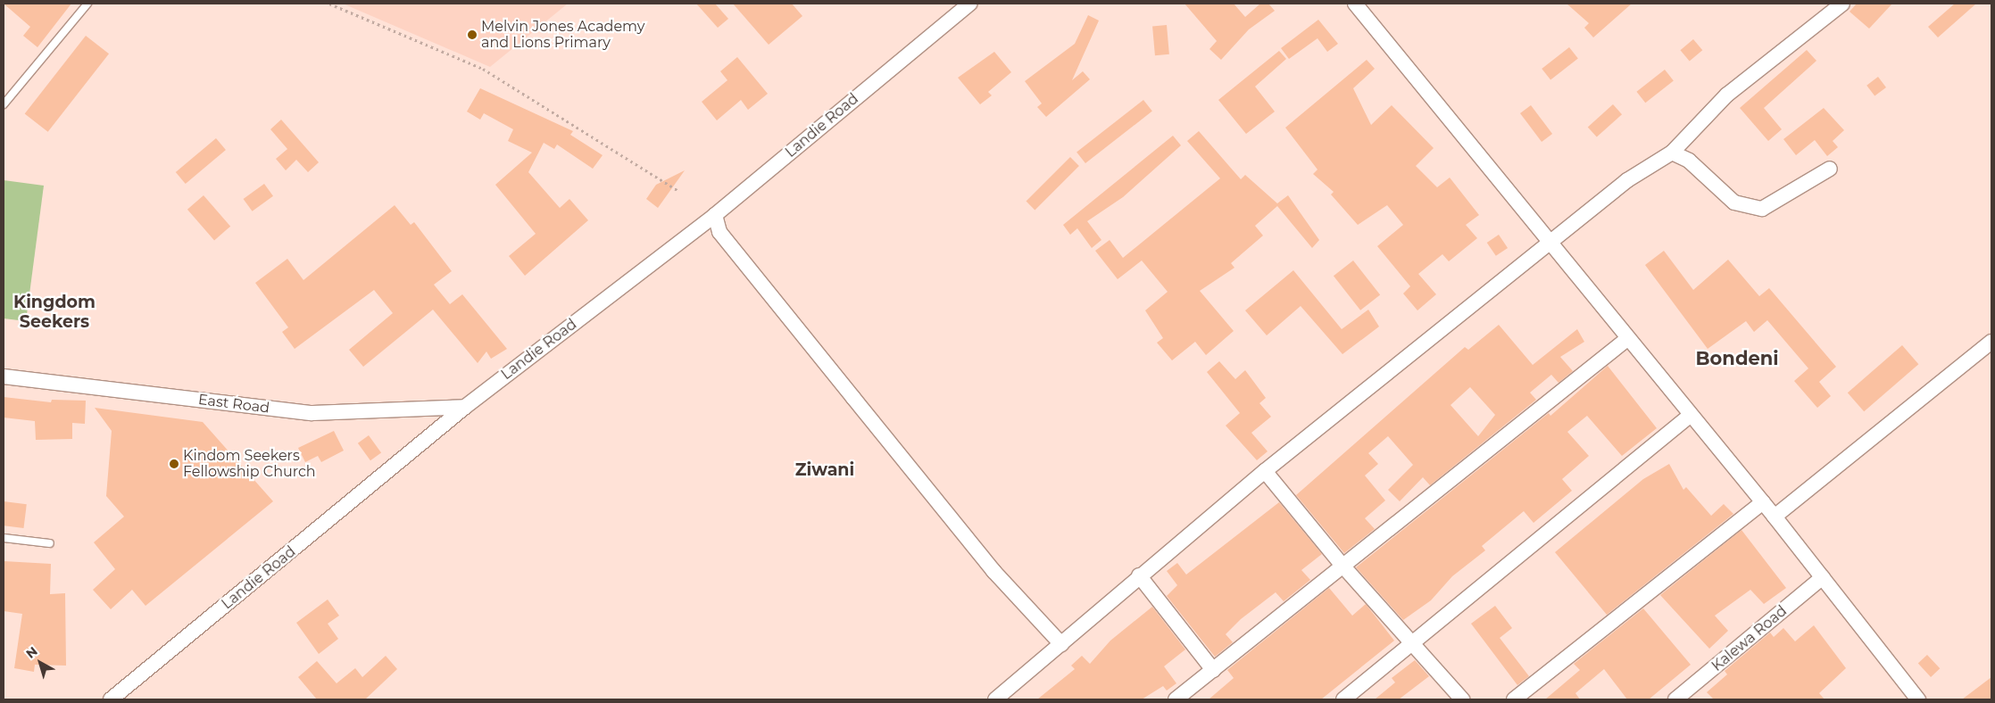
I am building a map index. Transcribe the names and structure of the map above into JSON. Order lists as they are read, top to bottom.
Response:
{
  "streets": {
    "street": ["Landie Road", "East Road", "Kalewa Road"]
  },
  "crossings": [
    ["Landie Road", "East Road"]
  ],
  "districts": ["Kingdom Seekers", "Bondeni", "Ziwani"],
  "places": ["Melvin Jones Academy and Lions Primary", "Kindom Seekers Fellowship Church"],
  "north": "top left"
}
